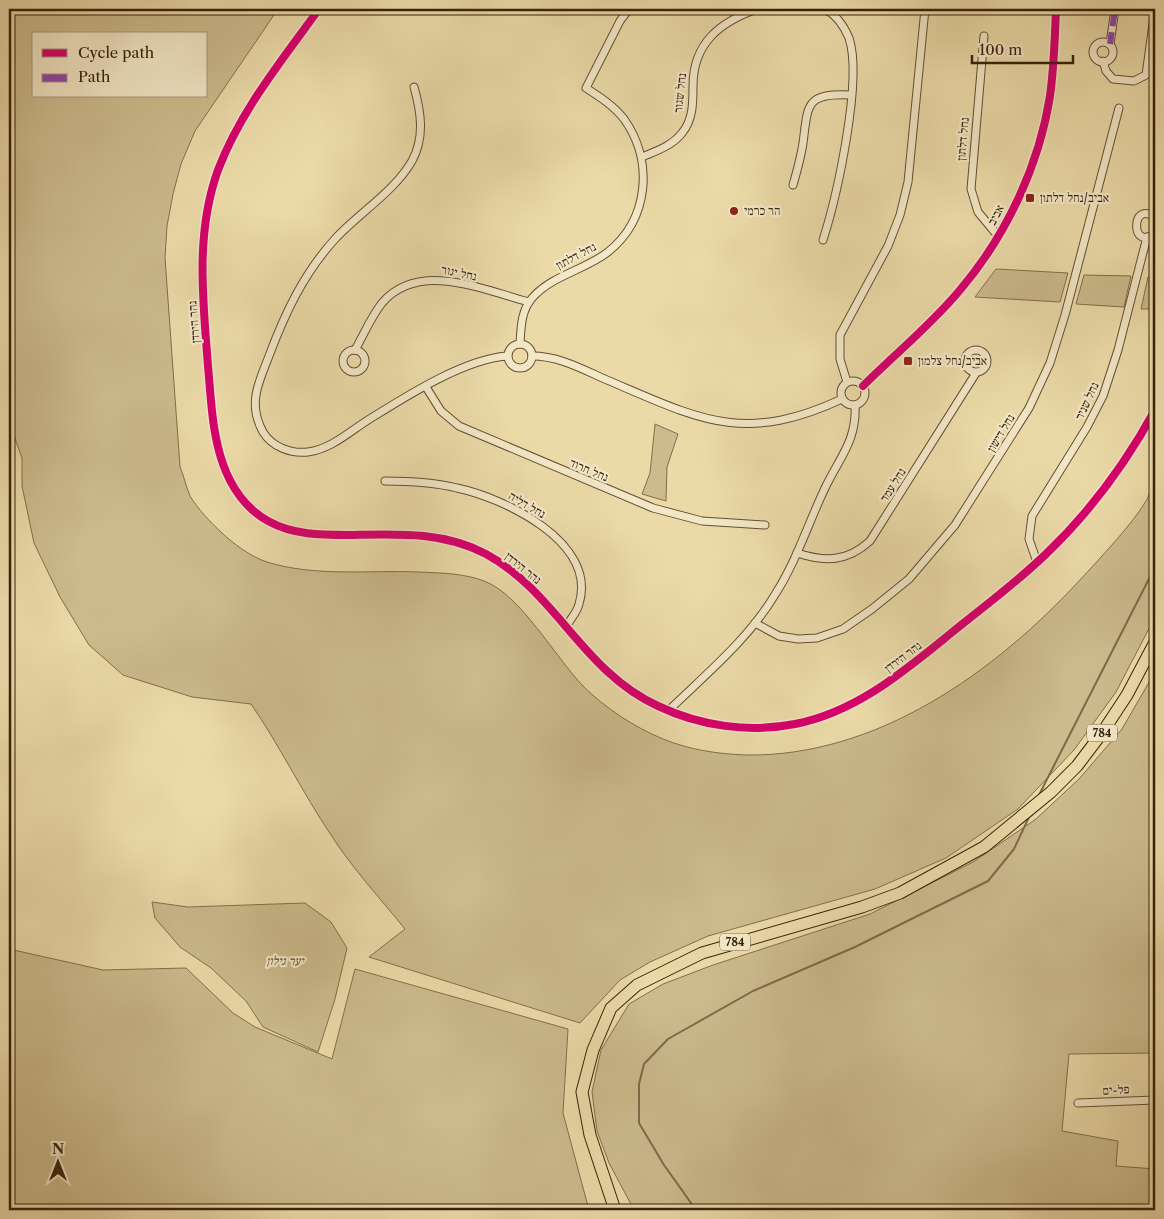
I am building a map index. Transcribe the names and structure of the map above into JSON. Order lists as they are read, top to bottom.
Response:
{
  "streets": {
    "main road": ["784"],
    "street": [
      "נחל שגור",
      "נחל דלתון",
      "אביב",
      "נחל יגור",
      "נהר הירדן",
      "נחל שניר",
      "נחל דישון",
      "נחל חרוד",
      "נחל עמד",
      "נחל דליה",
      "פל-ים"
    ]
  },
  "crossings": [
    ["נחל שגור", "נחל דלתון"],
    ["נחל דלתון", "אביב"],
    ["נחל דלתון", "נחל יגור"],
    ["נהר הירדן", "נחל שניר"],
    ["נהר הירדן", "נחל דליה"]
  ],
  "parks": ["יער גילון"],
  "places": {
    "transit": ["אביב/נחל דלתון", "אביב/נחל צלמון"],
    "other": ["הר כרמי"]
  },
  "legend": ["Cycle path", "Path"],
  "scale_bar": "100 m",
  "north": "top"
}
